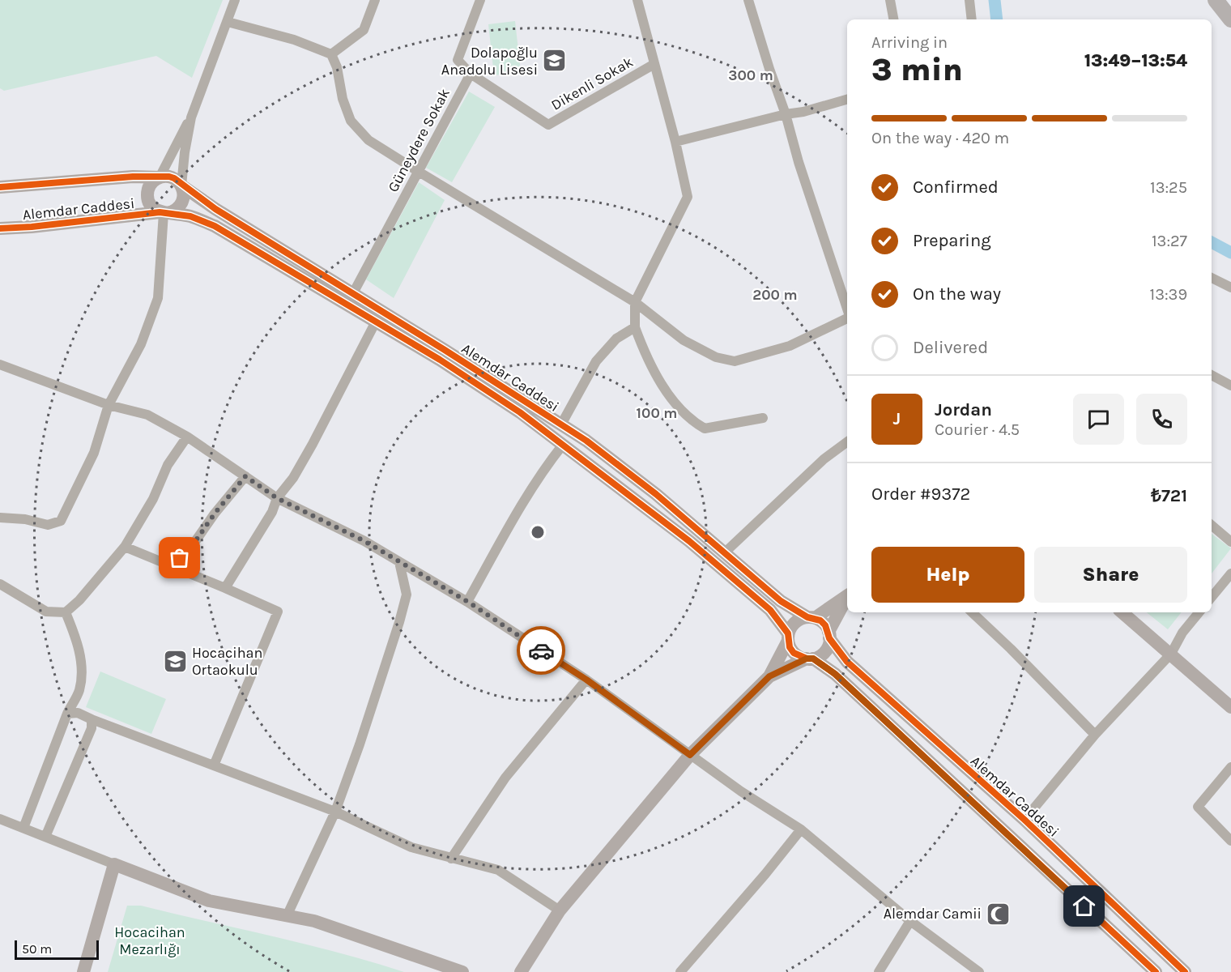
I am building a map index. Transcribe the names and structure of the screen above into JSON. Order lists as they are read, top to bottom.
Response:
{
  "streets": {
    "main road": ["Alemdar Caddesi"],
    "street": ["Dikenli Sokak", "Güneydere Sokak"]
  },
  "crossings": [
    ["Dikenli Sokak", "Güneydere Sokak"],
    ["Güneydere Sokak", "Alemdar Caddesi"]
  ],
  "parks": ["Hocacihan Mezarlığı"],
  "places": {
    "school or university": ["Dolapoğlu Anadolu Lisesi", "Hocacihan Ortaokulu"],
    "mosque": ["Alemdar Camii"]
  },
  "scale_bar": "50 m",
  "page": {
    "heading": ["3 min", "Arriving in", "13:49–13:54"],
    "panel": [
      "Jordan",
      "Courier · 4.5",
      "Order #9372",
      "₺721"
    ],
    "bar": "On the way · 420 m",
    "list": [
      ["Confirmed", "13:25"],
      ["Preparing", "13:27"],
      ["On the way", "13:39"],
      "Delivered"
    ],
    "round": "J",
    "buttons": ["Help", "Share"],
    "scale": "50 m"
  },
  "rings": ["300 m", "200 m", "100 m"]
}
